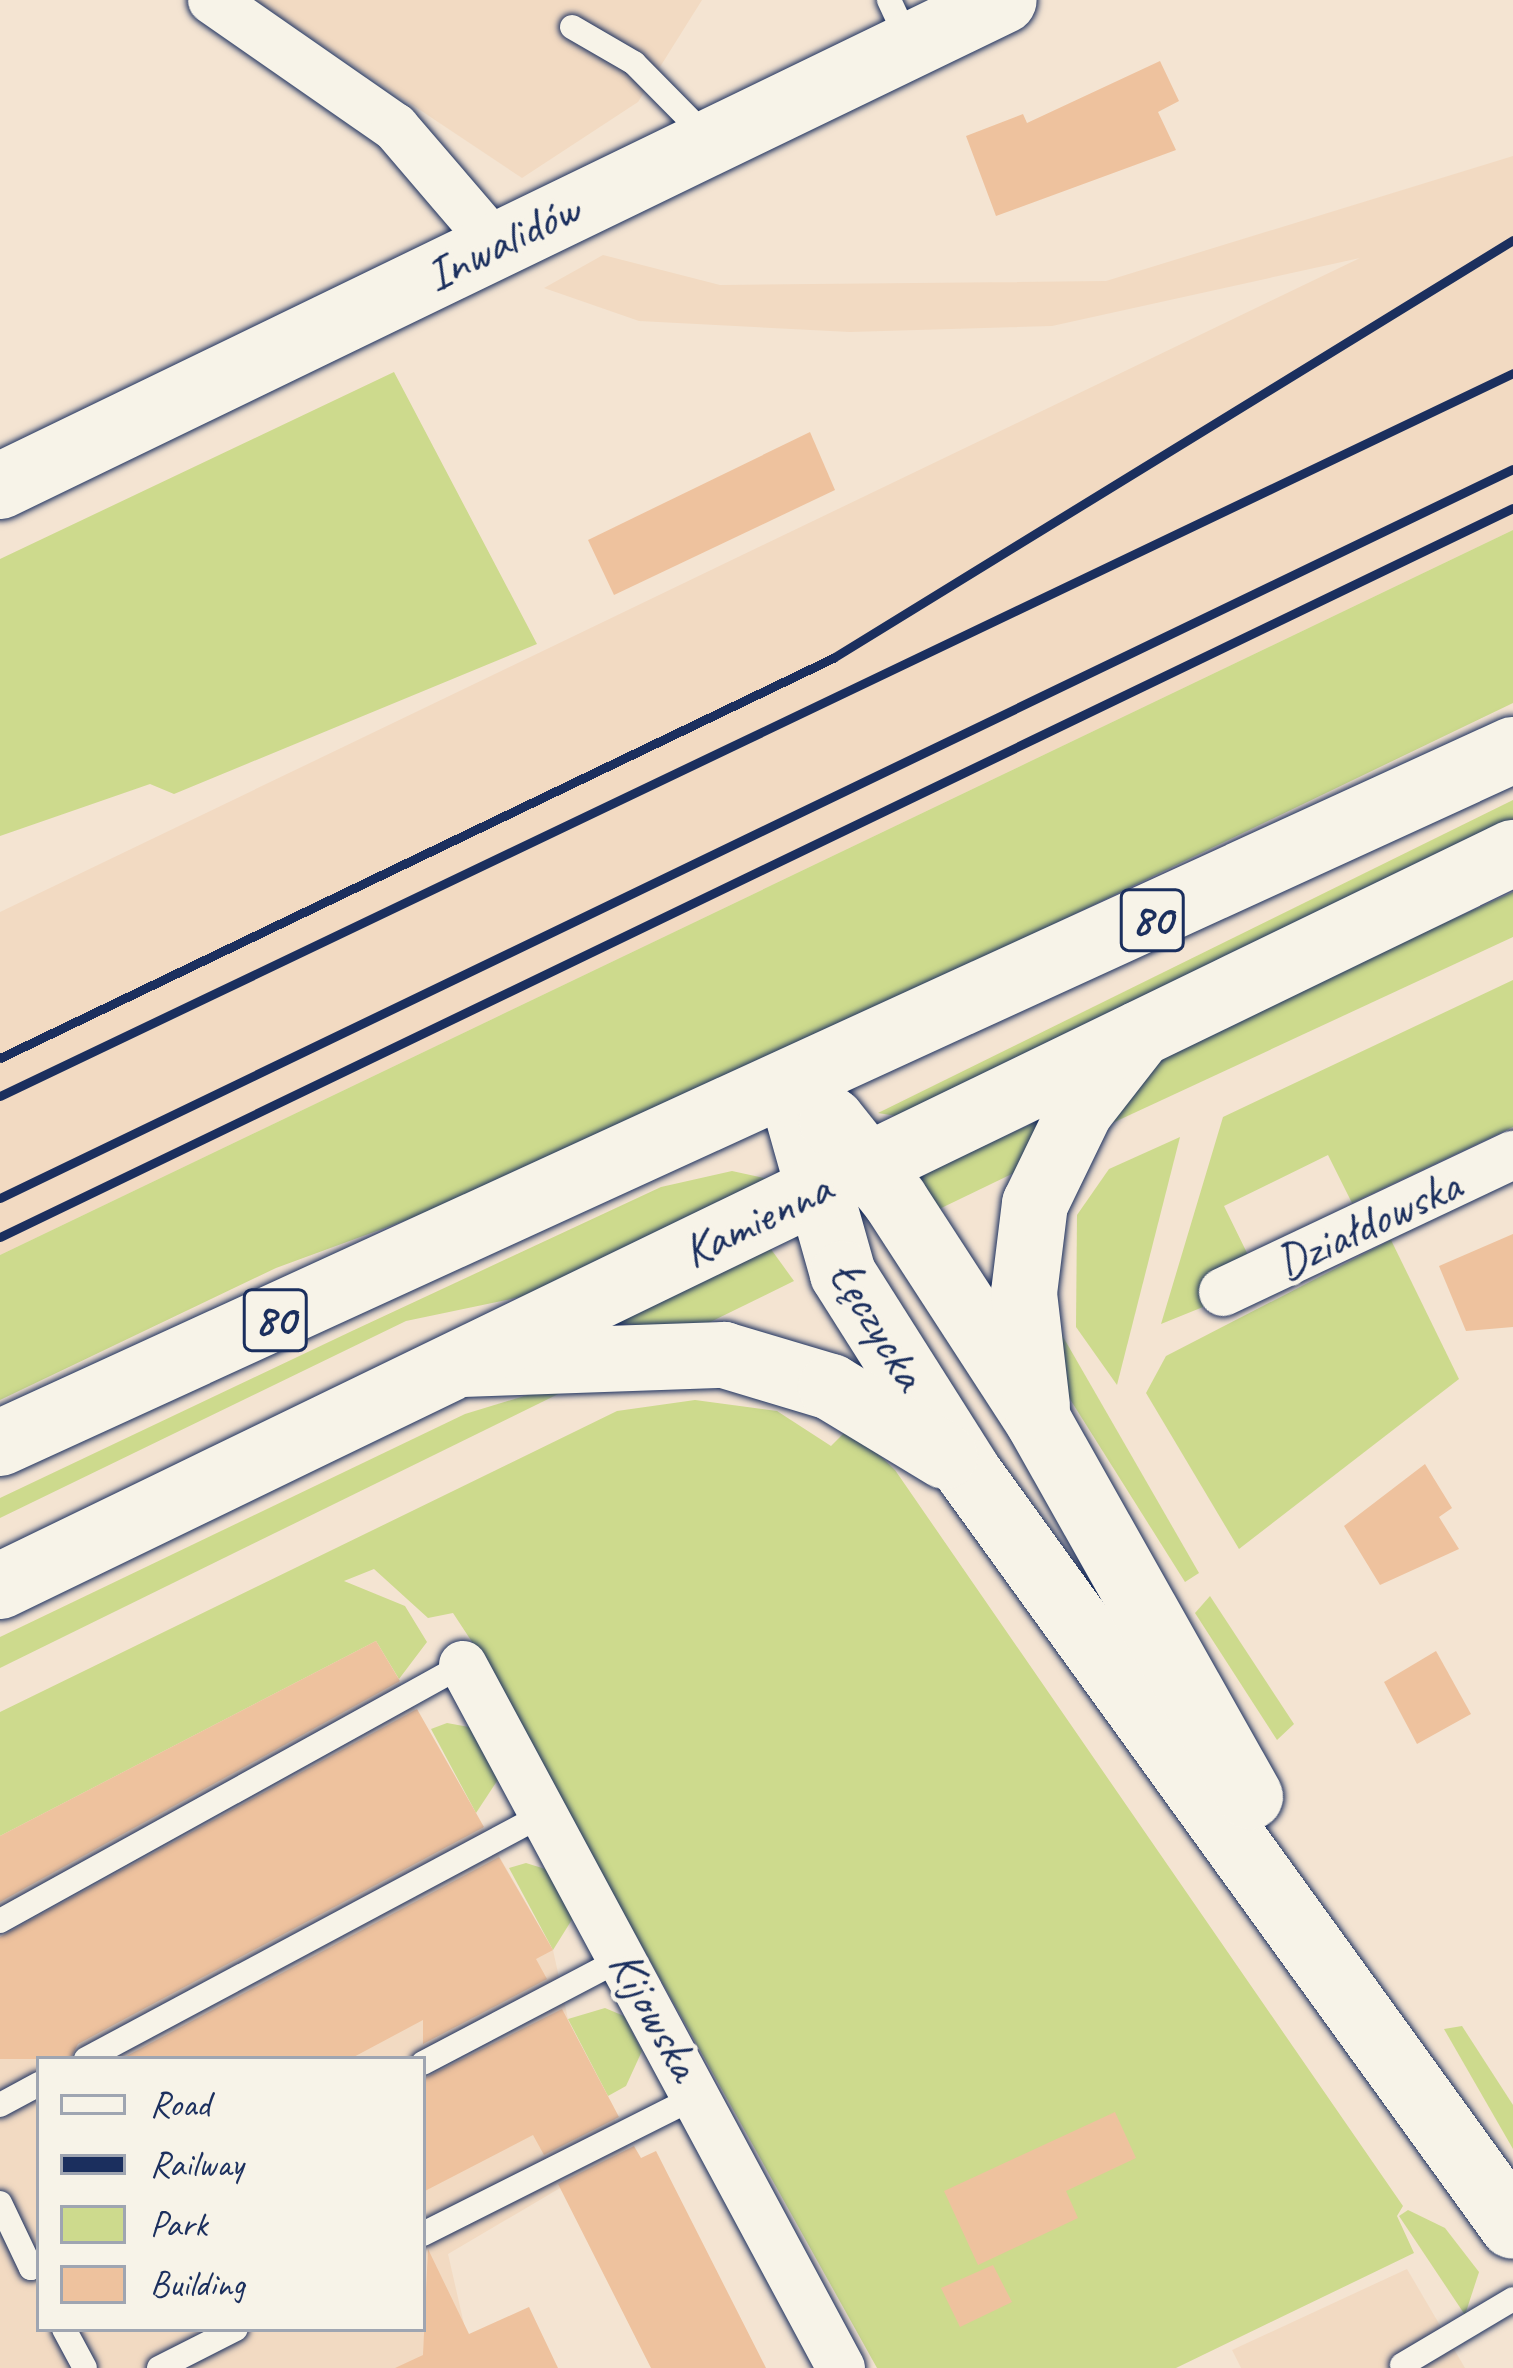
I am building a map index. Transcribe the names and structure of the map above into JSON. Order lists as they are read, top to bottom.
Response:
{
  "streets": {
    "street": [
      "Inwalidów",
      "80",
      "Kamienna",
      "Działdowska",
      "Łęczycka",
      "Kijowska"
    ]
  },
  "crossings": [
    ["80", "Łęczycka"],
    ["Kamienna", "Łęczycka"]
  ],
  "legend": [
    "Road",
    "Railway",
    "Park",
    "Building"
  ]
}
